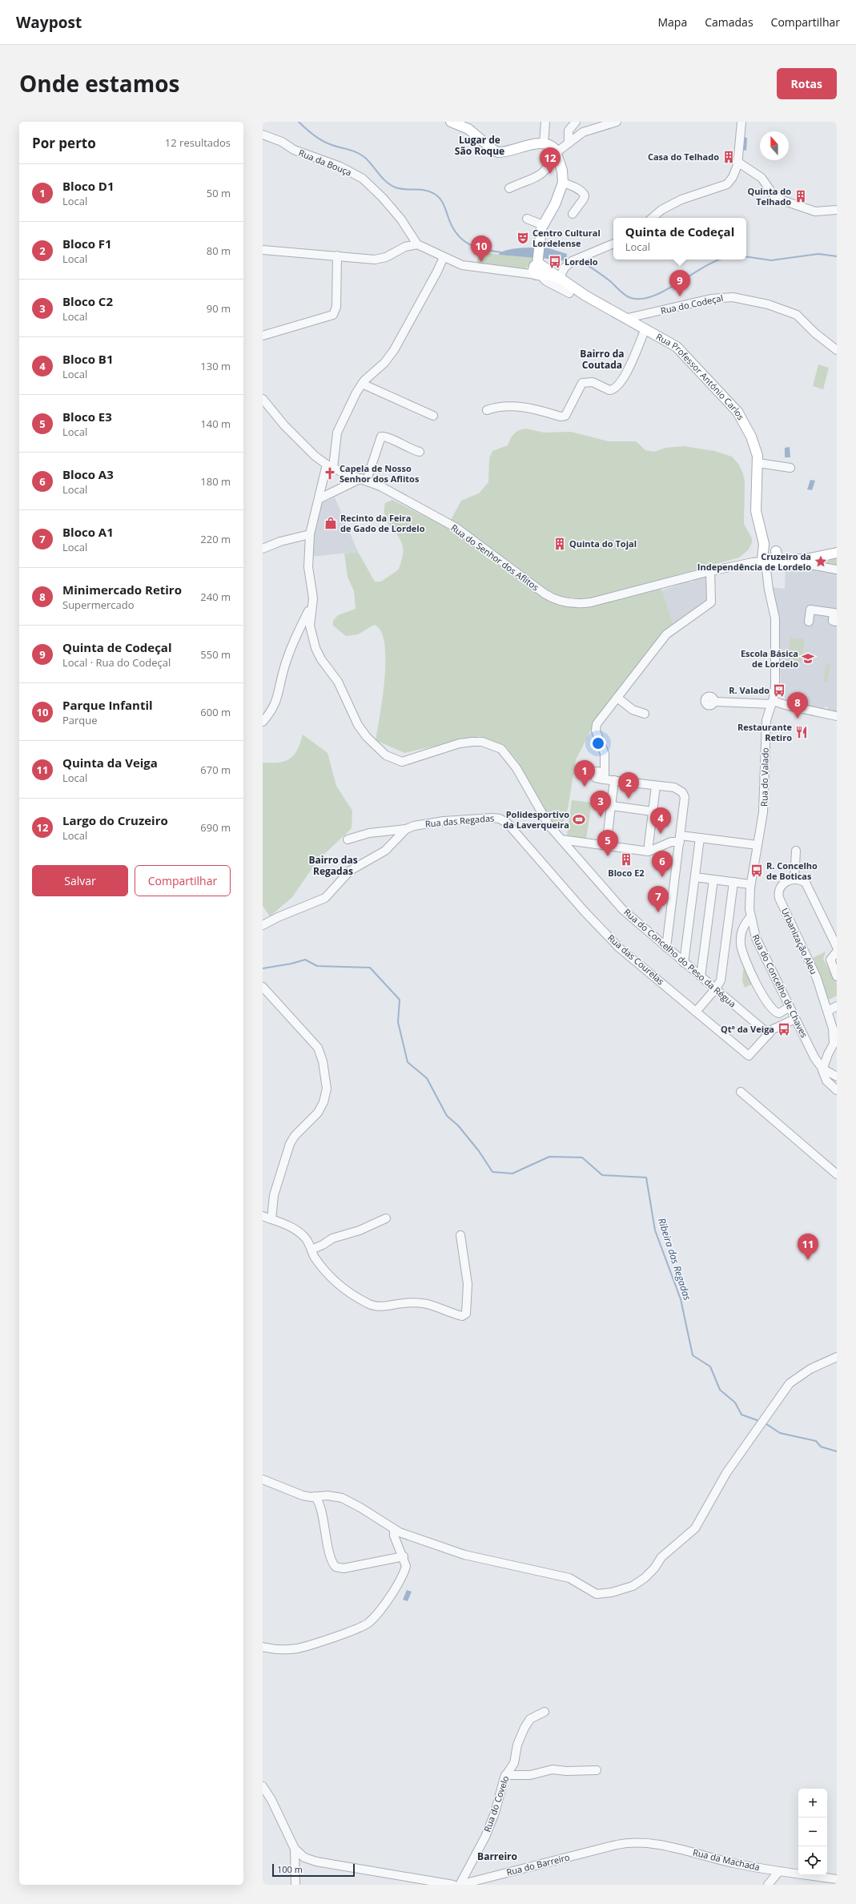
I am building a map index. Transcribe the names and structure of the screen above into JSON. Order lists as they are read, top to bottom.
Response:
{
  "streets": {
    "main road": ["Rua Professor António Carlos"],
    "street": [
      "Rua da Bouça",
      "Rua do Codeçal",
      "Rua do Senhor dos Aflitos",
      "Rua do Valado",
      "Rua das Regadas",
      "Urbanização Aleu",
      "Rua do Concelho do Peso da Régua",
      "Rua das Courelas",
      "Rua do Concelho de Chaves",
      "Rua do Covelo",
      "Rua da Machada",
      "Rua do Barreiro"
    ]
  },
  "crossings": [
    ["Rua do Codeçal", "Rua Professor António Carlos"],
    ["Rua Professor António Carlos", "Rua do Senhor dos Aflitos"],
    ["Rua Professor António Carlos", "Rua do Valado"],
    ["Rua do Senhor dos Aflitos", "Rua do Valado"],
    ["Rua do Senhor dos Aflitos", "Rua do Concelho do Peso da Régua"],
    ["Rua do Valado", "Rua do Concelho de Chaves"],
    ["Rua das Regadas", "Rua das Courelas"],
    ["Urbanização Aleu", "Rua do Concelho de Chaves"],
    ["Rua do Concelho do Peso da Régua", "Rua das Courelas"],
    ["Rua do Covelo", "Rua do Barreiro"],
    ["Rua da Machada", "Rua do Barreiro"]
  ],
  "districts": [
    "Lugar de São Roque",
    "Bairro da Coutada",
    "Bairro das Regadas",
    "Barreiro"
  ],
  "water": ["Ribeira das Regadas"],
  "places": {
    "building": [
      "Casa do Telhado",
      "Quinta do Telhado",
      "Quinta do Tojal",
      "Bloco E2"
    ],
    "theatre": ["Centro Cultural Lordelense"],
    "bus stop": [
      "Lordelo",
      "R. Valado",
      "R. Concelho de Boticas",
      "Qtª da Veiga"
    ],
    "church": ["Capela de Nosso Senhor dos Aflitos"],
    "shop": ["Recinto da Feira de Gado de Lordelo"],
    "place": ["Cruzeiro da Independência de Lordelo"],
    "school or university": ["Escola Básica de Lordelo"],
    "restaurant": ["Restaurante Retiro"],
    "sports": ["Polidesportivo da Laverqueira"]
  },
  "scale_bar": "100 m",
  "north": "top",
  "page": {
    "header": "Waypost",
    "nav": ["Mapa", "Camadas", "Compartilhar"],
    "title": "Onde estamos",
    "buttons": [
      "Rotas",
      ["Salvar", "Compartilhar"]
    ],
    "heading": ["Por perto", "12 resultados"],
    "pins": [
      "12",
      "10",
      "9",
      "8",
      "1",
      "2",
      "3",
      "4",
      "5",
      "6",
      "7",
      "11"
    ],
    "list": [
      {
        "mark": "1",
        "name": "Bloco D1",
        "note": "Local",
        "value": "50 m"
      },
      {
        "mark": "2",
        "name": "Bloco F1",
        "note": "Local",
        "value": "80 m"
      },
      {
        "mark": "3",
        "name": "Bloco C2",
        "note": "Local",
        "value": "90 m"
      },
      {
        "mark": "4",
        "name": "Bloco B1",
        "note": "Local",
        "value": "130 m"
      },
      {
        "mark": "5",
        "name": "Bloco E3",
        "note": "Local",
        "value": "140 m"
      },
      {
        "mark": "6",
        "name": "Bloco A3",
        "note": "Local",
        "value": "180 m"
      },
      {
        "mark": "7",
        "name": "Bloco A1",
        "note": "Local",
        "value": "220 m"
      },
      {
        "mark": "8",
        "name": "Minimercado Retiro",
        "note": "Supermercado",
        "value": "240 m"
      },
      {
        "mark": "9",
        "name": "Quinta de Codeçal",
        "note": "Local · Rua do Codeçal",
        "value": "550 m"
      },
      {
        "mark": "10",
        "name": "Parque Infantil",
        "note": "Parque",
        "value": "600 m"
      },
      {
        "mark": "11",
        "name": "Quinta da Veiga",
        "note": "Local",
        "value": "670 m"
      },
      {
        "mark": "12",
        "name": "Largo do Cruzeiro",
        "note": "Local",
        "value": "690 m"
      }
    ],
    "popup": ["Quinta de Codeçal", "Local"],
    "map_buttons": ["+", "−"],
    "scale": "100 m"
  }
}
